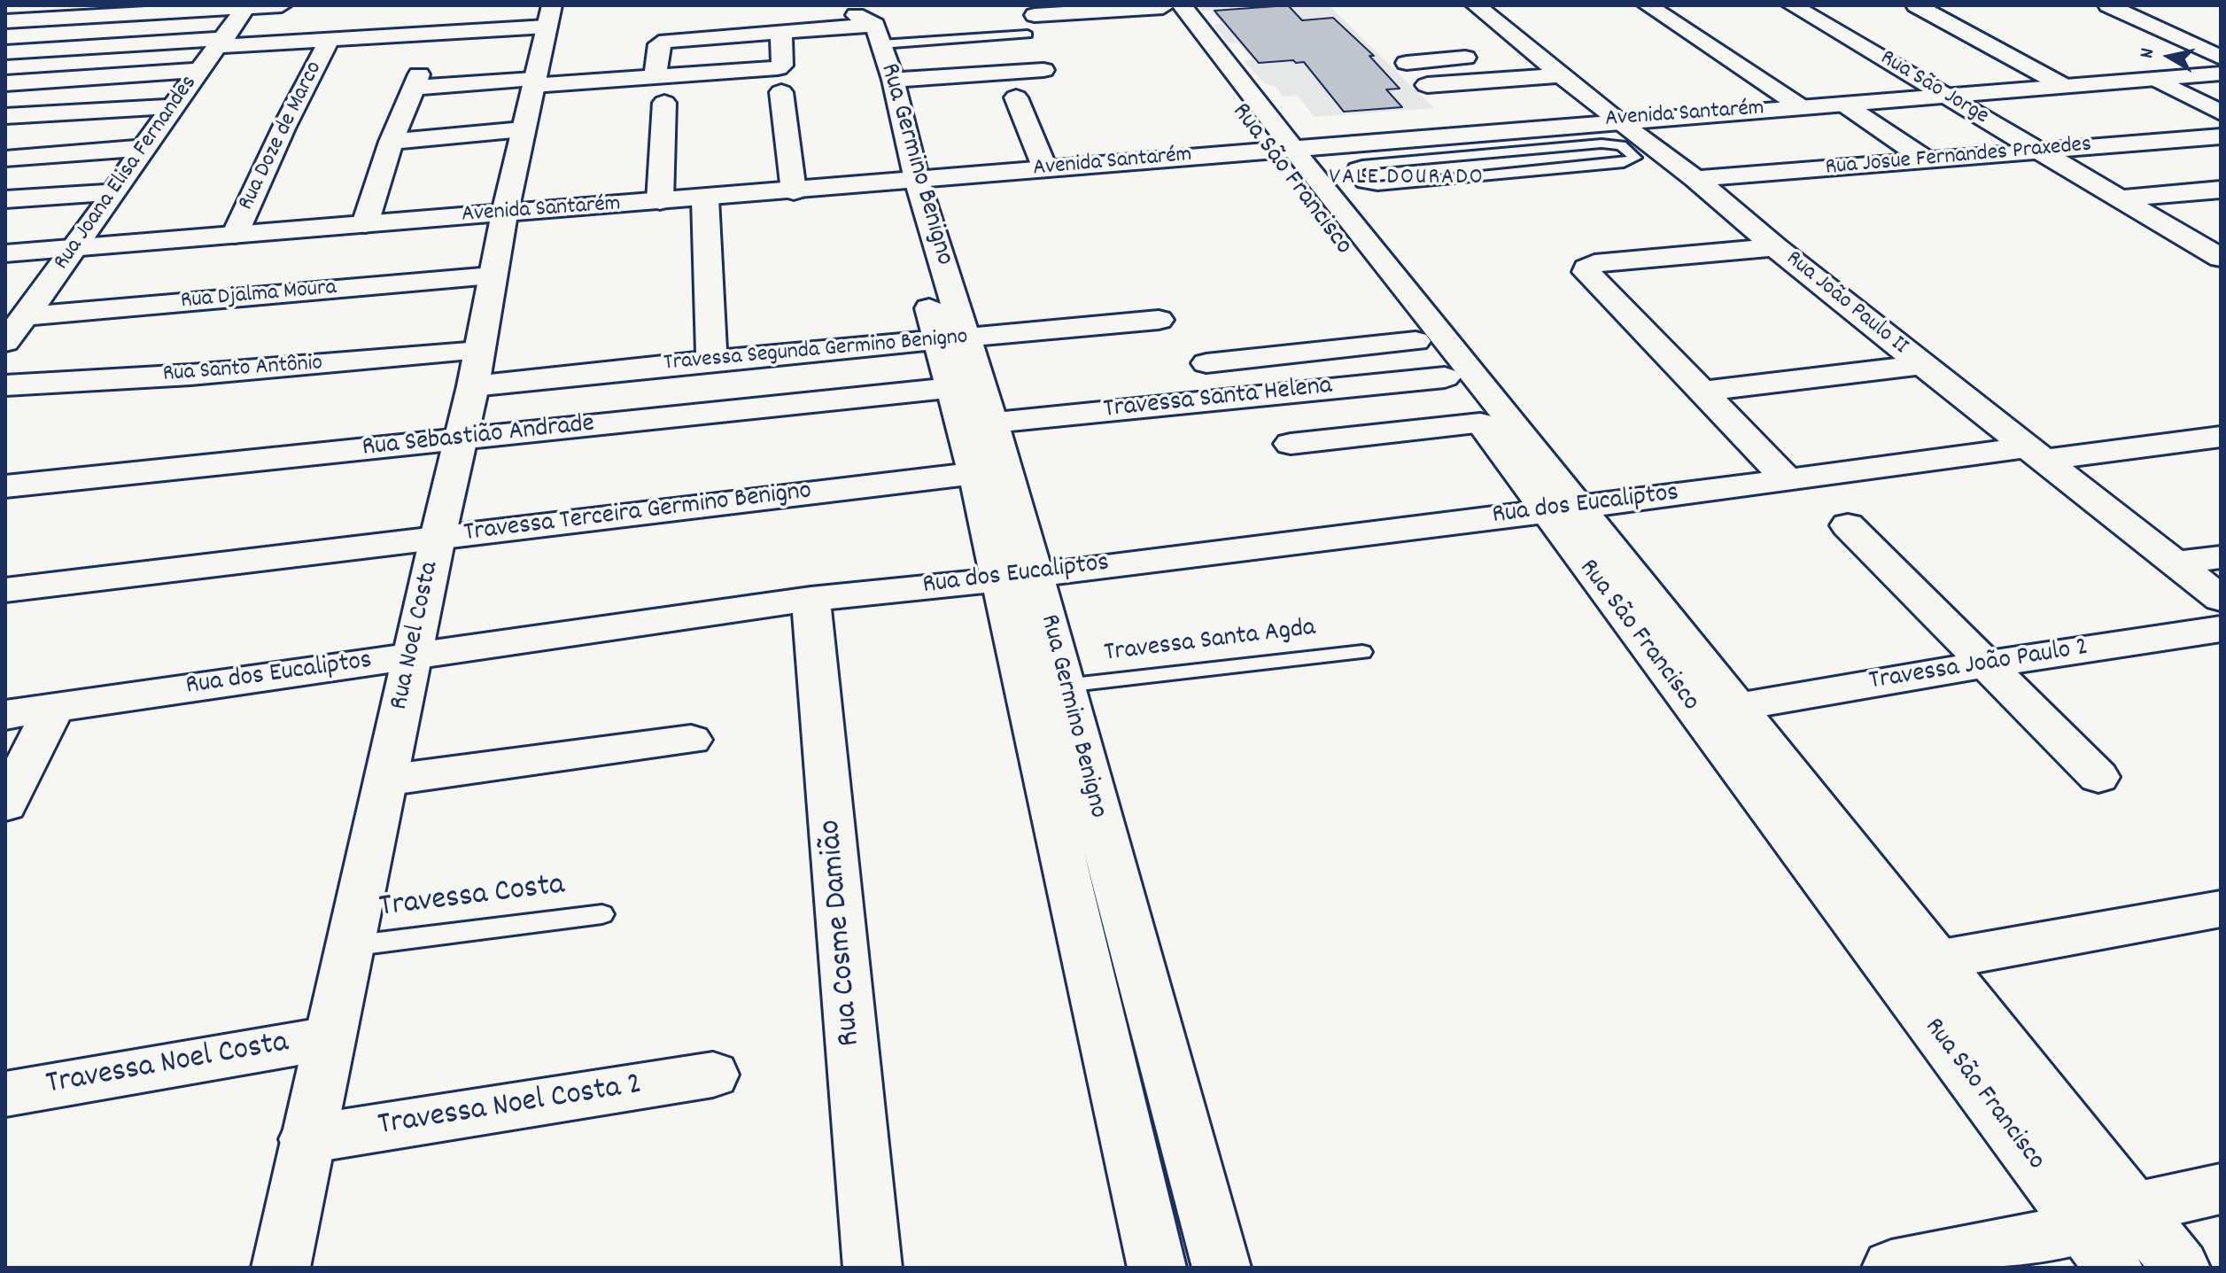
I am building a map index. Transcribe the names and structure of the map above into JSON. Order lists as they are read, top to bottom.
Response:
{
  "streets": {
    "street": [
      "Rua São Jorge",
      "Avenida Santarém",
      "Rua Doze de Marco",
      "Rua Josue Fernandes Praxedes",
      "Rua Germino Benigno",
      "Rua Joana Elisa Fernandes",
      "Rua São Francisco",
      "Rua Djalma Moura",
      "Rua João Paulo II",
      "Travessa Segunda Germino Benigno",
      "Rua Santo Antônio",
      "Travessa Santa Helena",
      "Rua Sebastião Andrade",
      "Rua dos Eucaliptos",
      "Travessa Terceira Germino Benigno",
      "Rua Noel Costa",
      "Travessa João Paulo 2",
      "Rua Cosme Damião",
      "Travessa Noel Costa",
      "Travessa Noel Costa 2"
    ],
    "lane": ["Travessa Santa Agda", "Travessa Costa"]
  },
  "crossings": [
    ["Rua São Jorge", "Avenida Santarém"],
    ["Rua São Jorge", "Rua Josue Fernandes Praxedes"],
    ["Avenida Santarém", "Rua Doze de Marco"],
    ["Avenida Santarém", "Rua Germino Benigno"],
    ["Avenida Santarém", "Rua Joana Elisa Fernandes"],
    ["Avenida Santarém", "Rua São Francisco"],
    ["Avenida Santarém", "Rua João Paulo II"],
    ["Avenida Santarém", "Rua Noel Costa"],
    ["Rua Josue Fernandes Praxedes", "Rua João Paulo II"],
    ["Rua Germino Benigno", "Travessa Segunda Germino Benigno"],
    ["Rua Germino Benigno", "Travessa Santa Helena"],
    ["Rua Germino Benigno", "Rua Sebastião Andrade"],
    ["Rua Germino Benigno", "Rua dos Eucaliptos"],
    ["Rua Germino Benigno", "Travessa Terceira Germino Benigno"],
    ["Rua Germino Benigno", "Travessa Santa Agda"],
    ["Rua Joana Elisa Fernandes", "Rua Djalma Moura"],
    ["Rua São Francisco", "Travessa Santa Helena"],
    ["Rua São Francisco", "Rua dos Eucaliptos"],
    ["Rua São Francisco", "Travessa João Paulo 2"],
    ["Rua Djalma Moura", "Rua Noel Costa"],
    ["Rua João Paulo II", "Rua dos Eucaliptos"],
    ["Travessa Segunda Germino Benigno", "Rua Santo Antônio"],
    ["Travessa Segunda Germino Benigno", "Rua Noel Costa"],
    ["Rua Santo Antônio", "Rua Noel Costa"],
    ["Rua Sebastião Andrade", "Rua Noel Costa"],
    ["Rua dos Eucaliptos", "Rua Noel Costa"],
    ["Rua dos Eucaliptos", "Rua Cosme Damião"],
    ["Travessa Terceira Germino Benigno", "Rua Noel Costa"],
    ["Rua Noel Costa", "Travessa Costa"],
    ["Rua Noel Costa", "Travessa Noel Costa"],
    ["Rua Noel Costa", "Travessa Noel Costa 2"]
  ],
  "districts": ["VALE DOURADO"],
  "north": "left"
}
